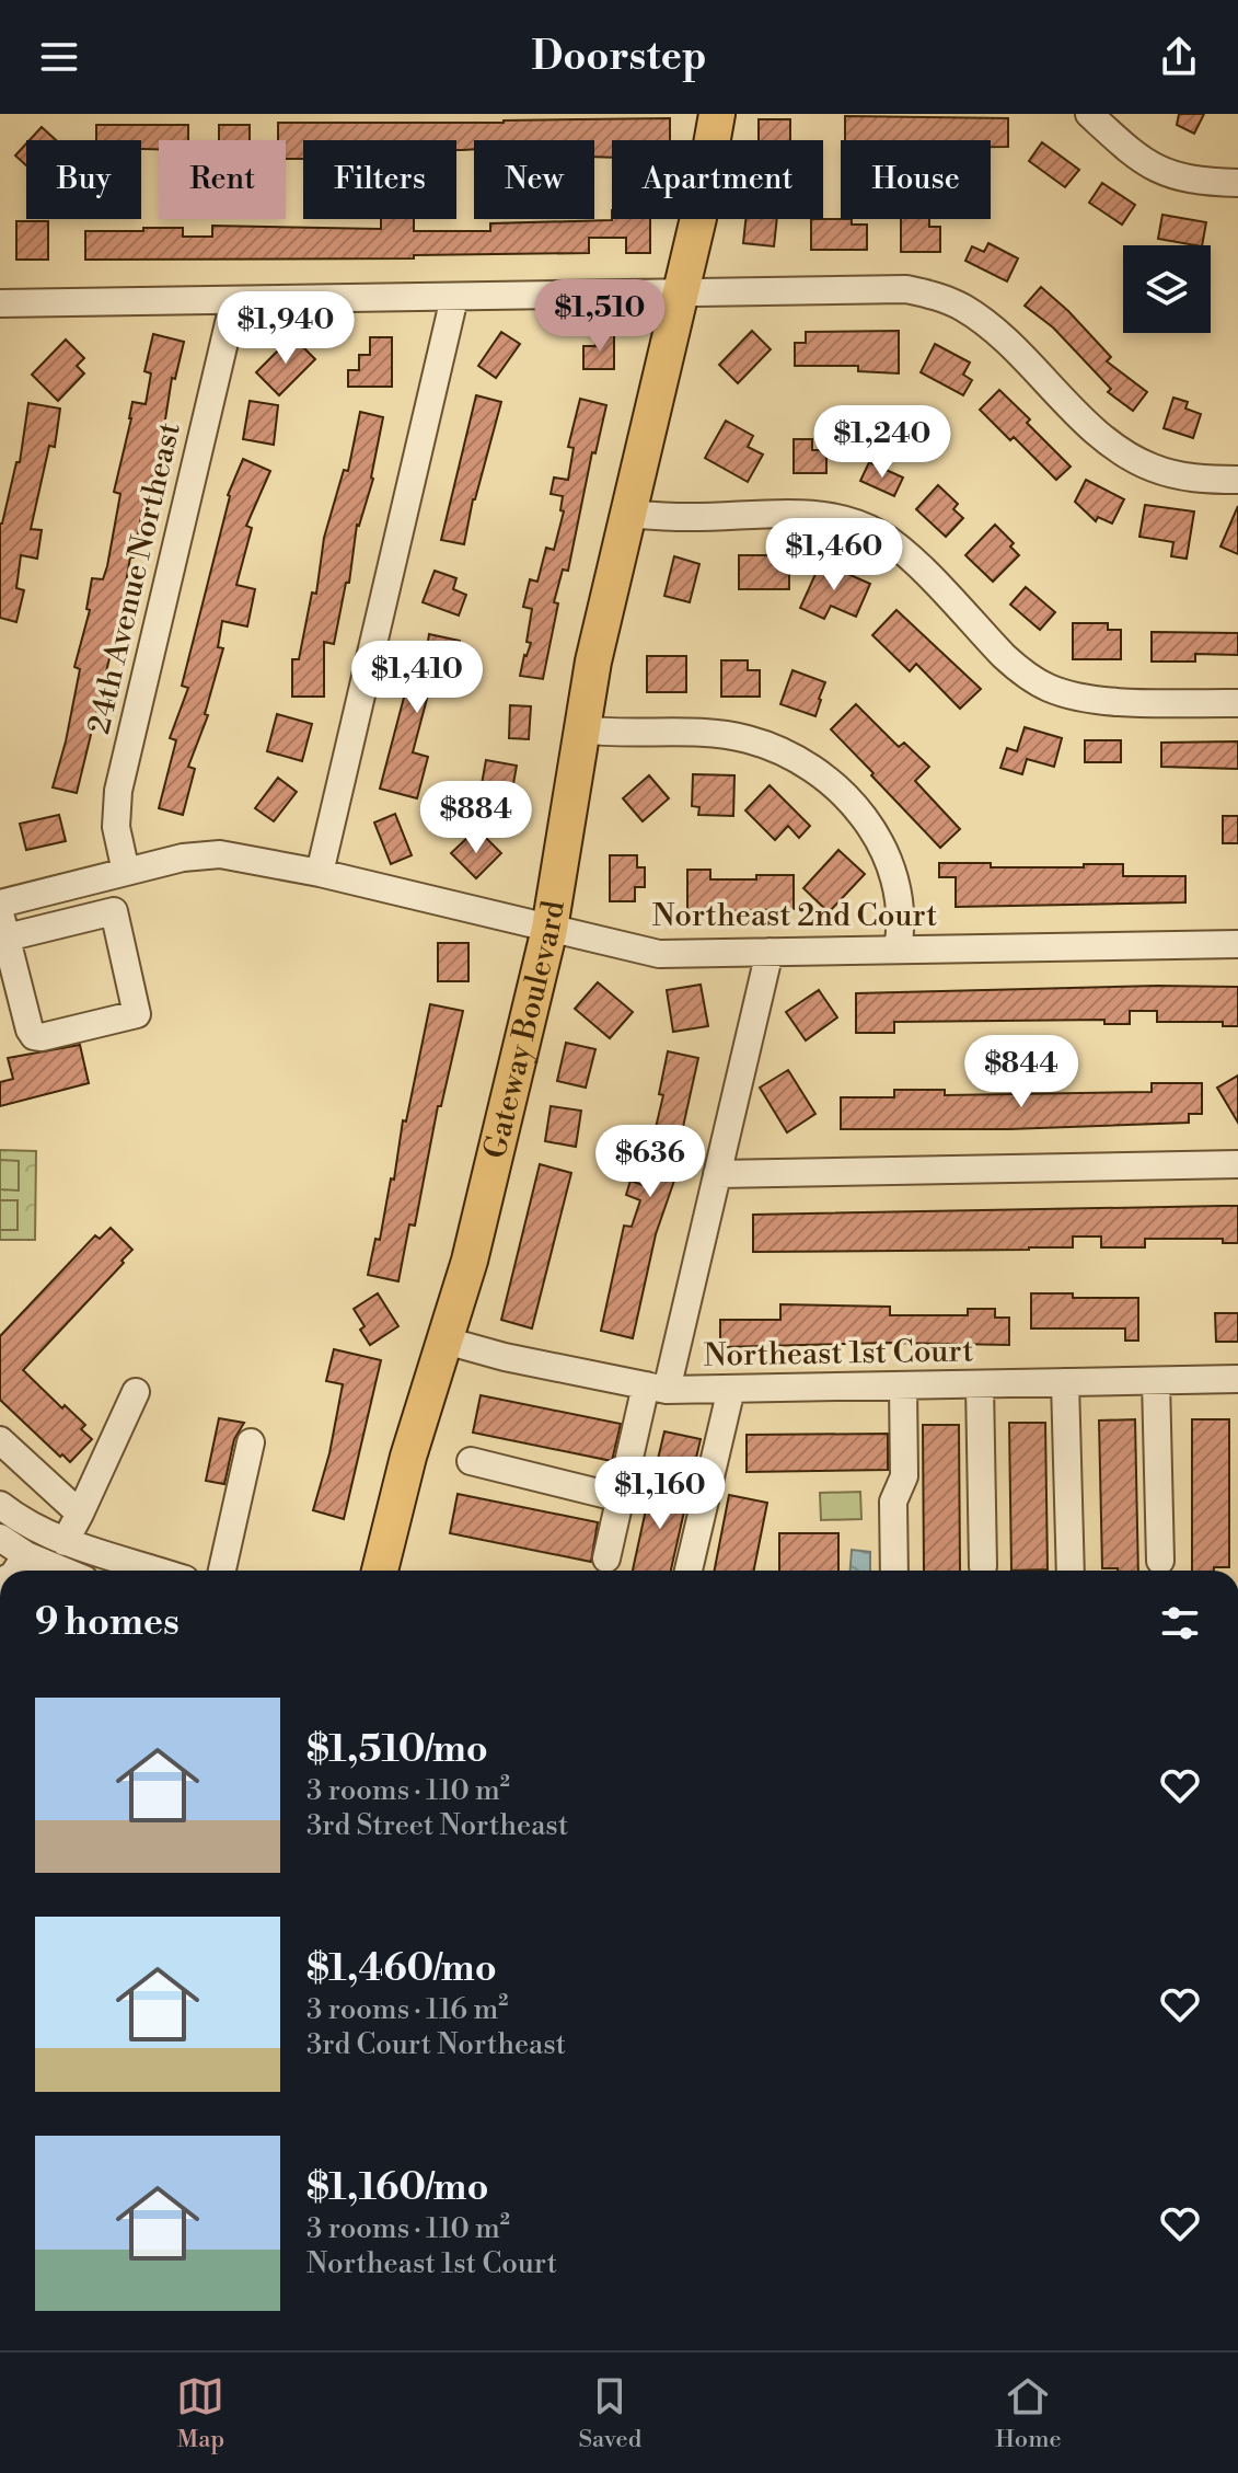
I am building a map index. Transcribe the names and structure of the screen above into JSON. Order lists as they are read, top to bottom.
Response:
{
  "streets": {
    "main road": ["Gateway Boulevard"],
    "street": ["24th Avenue Northeast", "Northeast 2nd Court", "Northeast 1st Court"]
  },
  "crossings": [
    ["24th Avenue Northeast", "Northeast 2nd Court"],
    ["Northeast 2nd Court", "Gateway Boulevard"],
    ["Gateway Boulevard", "Northeast 1st Court"]
  ],
  "page": {
    "header": "Doorstep",
    "chip": [
      "Buy",
      "Rent",
      "Filters",
      "New",
      "Apartment",
      "House"
    ],
    "price": [
      "$1,510",
      "$1,940",
      "$1,240",
      "$1,460",
      "$1,410",
      "$884",
      "$844",
      "$636",
      "$1,160"
    ],
    "heading": "9 homes",
    "list": [
      {
        "name": "$1,510/mo",
        "note": "3 rooms · 110 m² · 3rd Street Northeast"
      },
      {
        "name": "$1,460/mo",
        "note": "3 rooms · 116 m² · 3rd Court Northeast"
      },
      {
        "name": "$1,160/mo",
        "note": "3 rooms · 110 m² · Northeast 1st Court"
      }
    ],
    "tabs": ["Map", "Saved", "Home"]
  }
}
